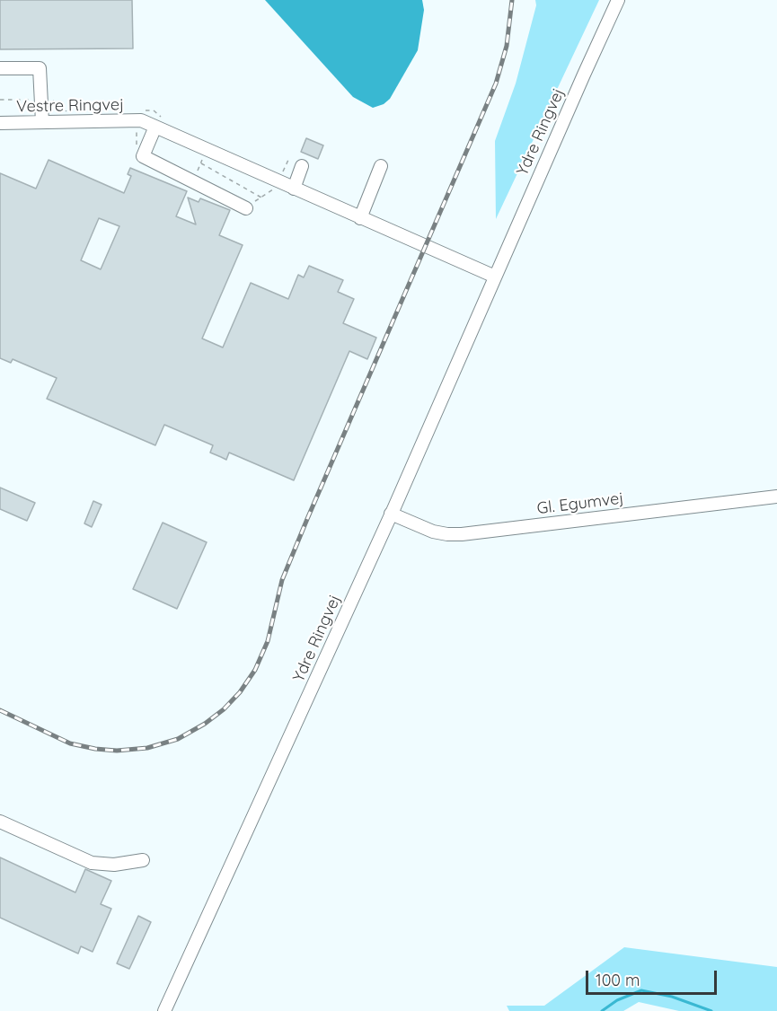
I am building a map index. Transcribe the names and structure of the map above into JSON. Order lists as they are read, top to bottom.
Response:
{
  "streets": {
    "street": ["Vestre Ringvej", "Ydre Ringvej", "Gl. Egumvej"]
  },
  "crossings": [
    ["Ydre Ringvej", "Gl. Egumvej"]
  ],
  "scale_bar": "100 m"
}
